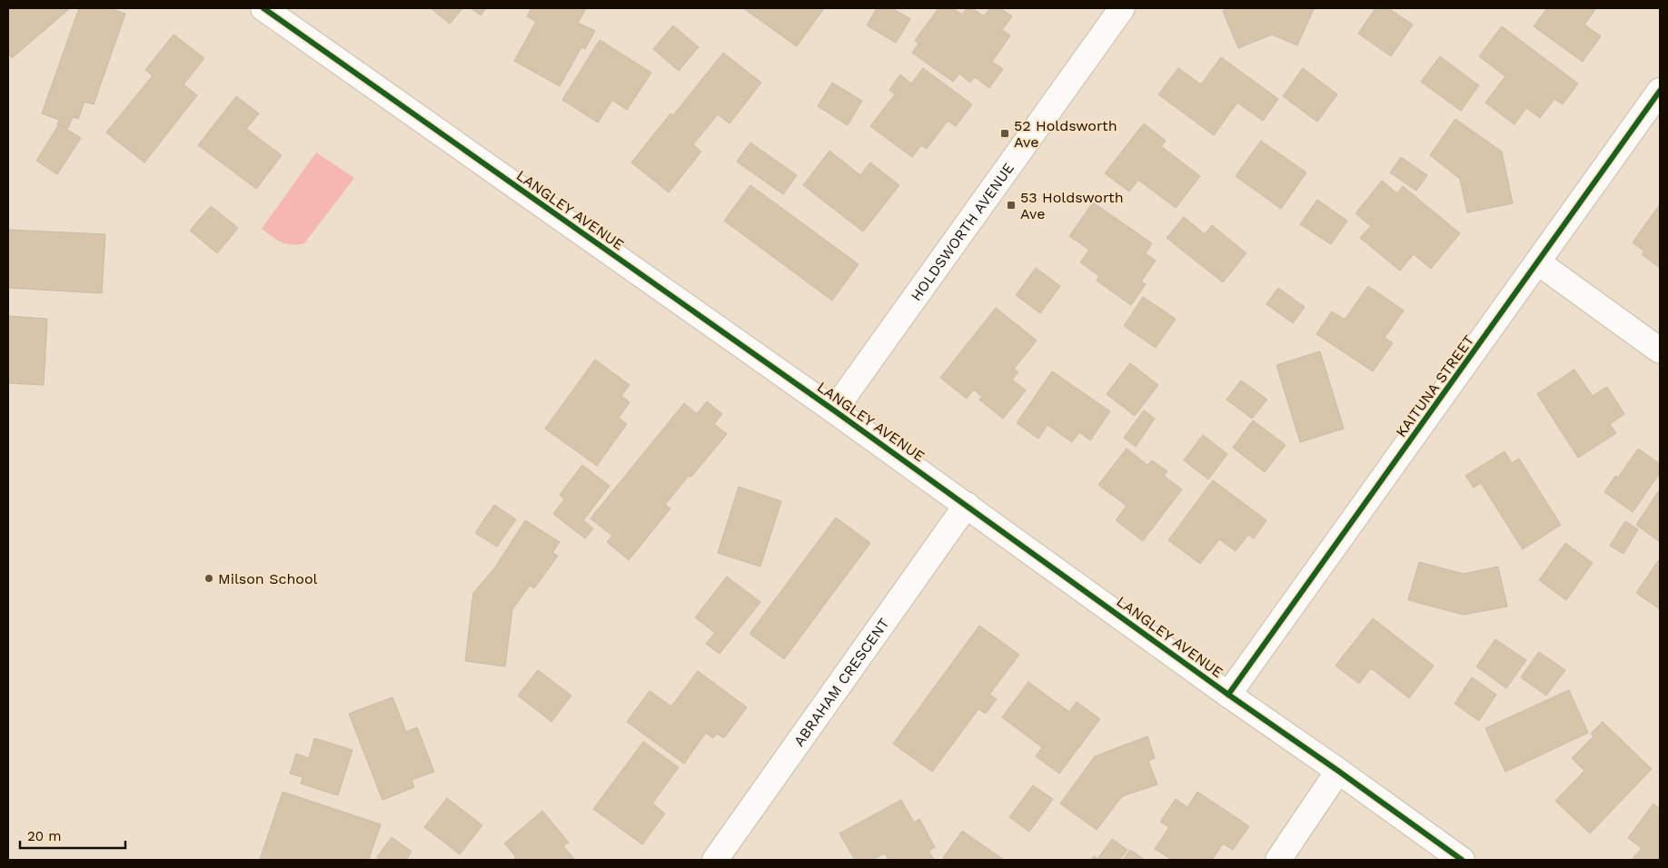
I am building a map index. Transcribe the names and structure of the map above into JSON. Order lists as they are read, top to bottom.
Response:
{
  "streets": {
    "street": [
      "LANGLEY AVENUE",
      "HOLDSWORTH AVENUE",
      "KAITUNA STREET",
      "ABRAHAM CRESCENT"
    ]
  },
  "crossings": [
    ["LANGLEY AVENUE", "HOLDSWORTH AVENUE"],
    ["LANGLEY AVENUE", "KAITUNA STREET"],
    ["LANGLEY AVENUE", "ABRAHAM CRESCENT"]
  ],
  "places": {
    "transit": ["52 Holdsworth Ave", "53 Holdsworth Ave"],
    "other": ["Milson School"]
  },
  "scale_bar": "20 m"
}
